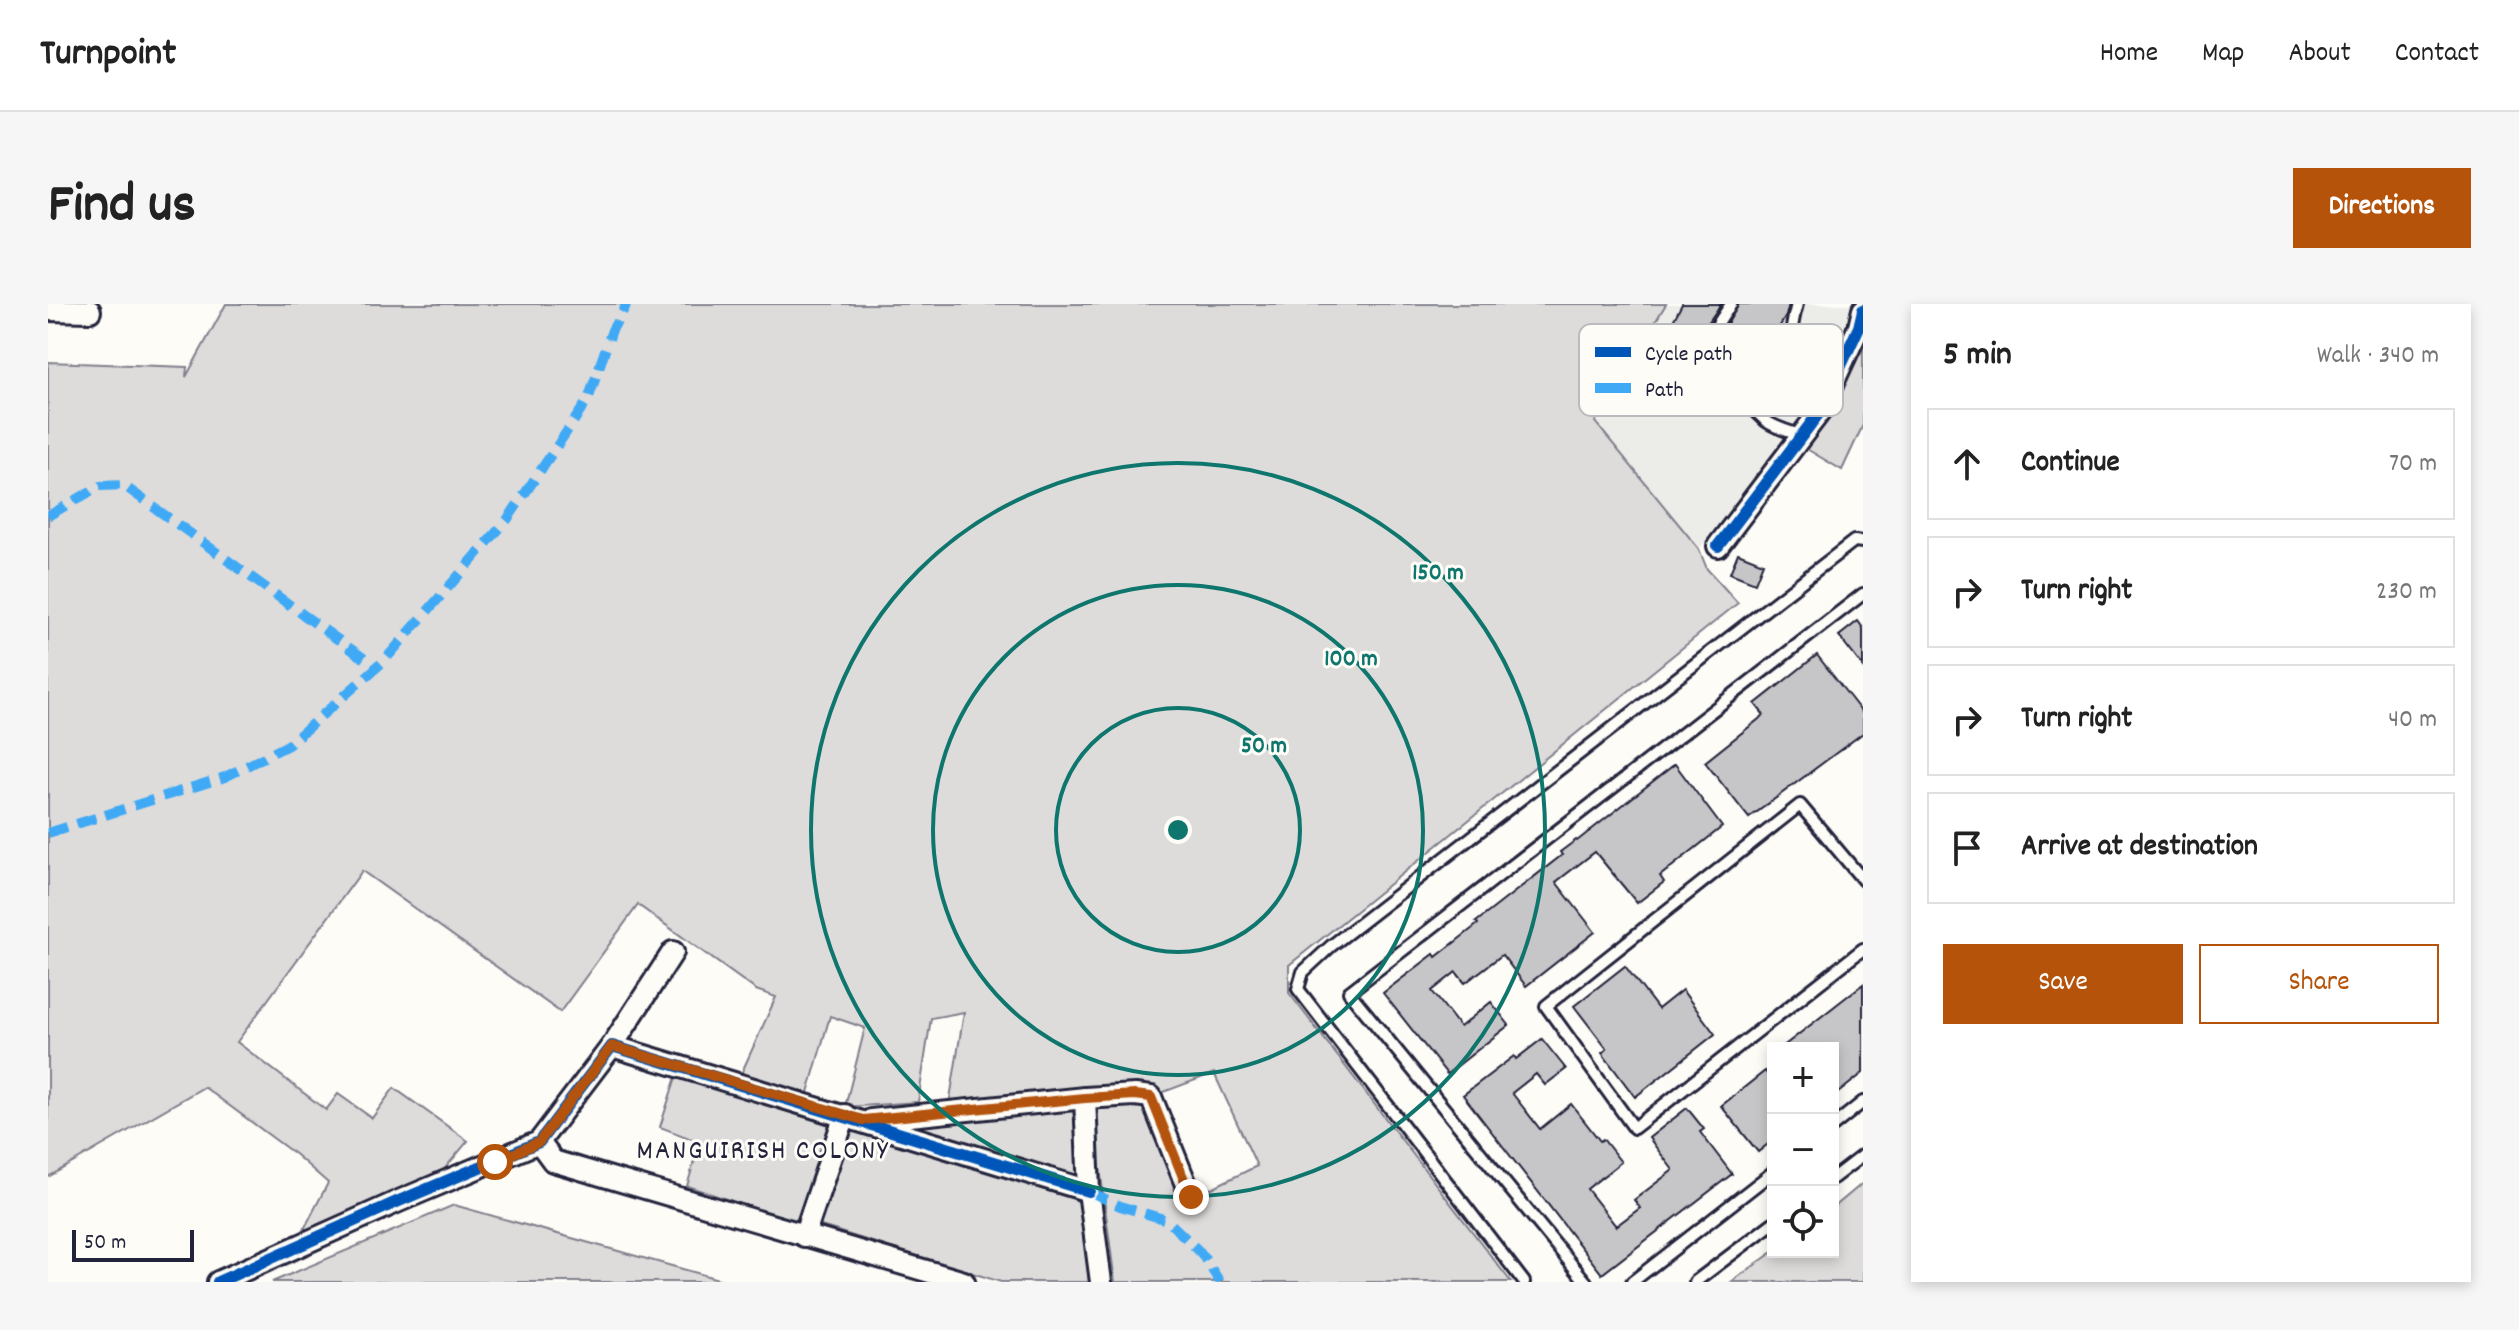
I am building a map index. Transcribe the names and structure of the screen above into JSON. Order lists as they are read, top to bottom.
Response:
{
  "districts": ["MANGUIRISH COLONY"],
  "legend": ["Cycle path", "Path"],
  "scale_bar": "50 m",
  "page": {
    "header": "Turnpoint",
    "nav": [
      "Home",
      "Map",
      "About",
      "Contact"
    ],
    "title": "Find us",
    "buttons": [
      "Directions",
      ["Save", "Share"]
    ],
    "heading": ["5 min", "Walk · 340 m"],
    "list": [
      ["Continue", "70 m"],
      ["Turn right", "230 m"],
      ["Turn right", "40 m"],
      "Arrive at destination"
    ],
    "map_buttons": ["+", "−"],
    "scale": "50 m"
  },
  "rings": ["150 m", "100 m", "50 m"]
}
